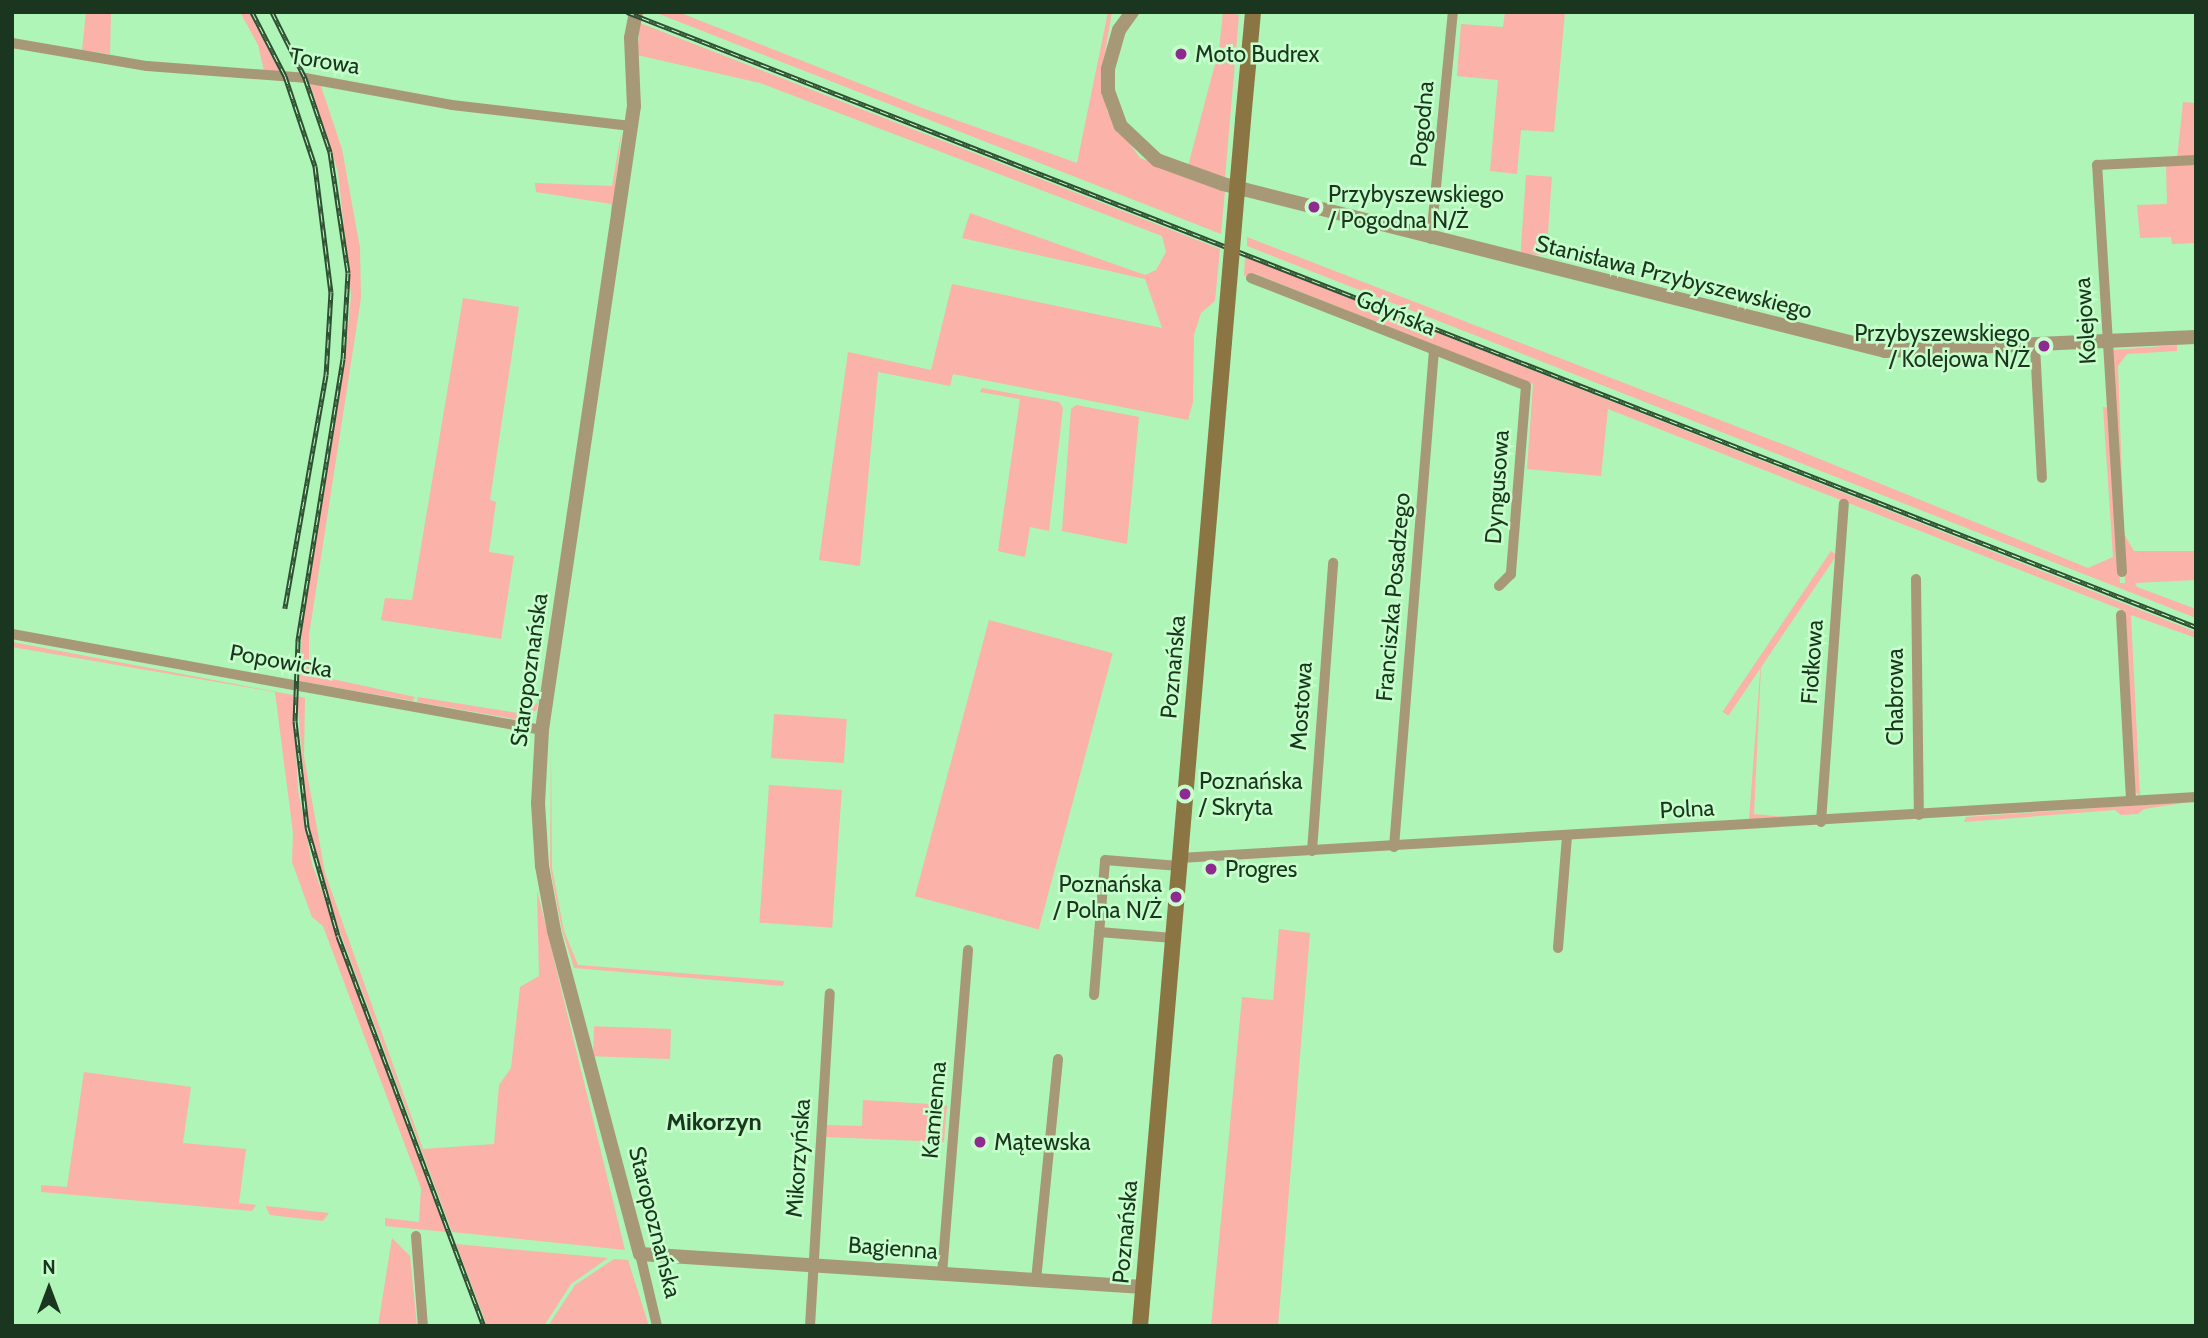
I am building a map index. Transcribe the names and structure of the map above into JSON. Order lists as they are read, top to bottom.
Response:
{
  "streets": {
    "main road": ["Poznańska"],
    "street": [
      "Torowa",
      "Pogodna",
      "Stanisława Przybyszewskiego",
      "Gdyńska",
      "Kolejowa",
      "Dyngusowa",
      "Franciszka Posadzego",
      "Popowicka",
      "Fiołkowa",
      "Staropoznańska",
      "Chabrowa",
      "Mostowa",
      "Polna",
      "Kamienna",
      "Mikorzyńska",
      "Bagienna"
    ]
  },
  "crossings": [
    ["Torowa", "Staropoznańska"],
    ["Pogodna", "Stanisława Przybyszewskiego"],
    ["Stanisława Przybyszewskiego", "Kolejowa"],
    ["Gdyńska", "Dyngusowa"],
    ["Gdyńska", "Franciszka Posadzego"],
    ["Franciszka Posadzego", "Polna"],
    ["Popowicka", "Staropoznańska"],
    ["Fiołkowa", "Polna"],
    ["Poznańska", "Polna"],
    ["Poznańska", "Bagienna"],
    ["Staropoznańska", "Bagienna"],
    ["Chabrowa", "Polna"],
    ["Mostowa", "Polna"],
    ["Kamienna", "Bagienna"],
    ["Mikorzyńska", "Bagienna"]
  ],
  "districts": ["Mikorzyn"],
  "places": [
    "Moto Budrex",
    "Przybyszewskiego / Pogodna N/Ż",
    "Przybyszewskiego / Kolejowa N/Ż",
    "Poznańska / Skryta",
    "Progres",
    "Poznańska / Polna N/Ż",
    "Mątewska"
  ],
  "north": "top"
}
